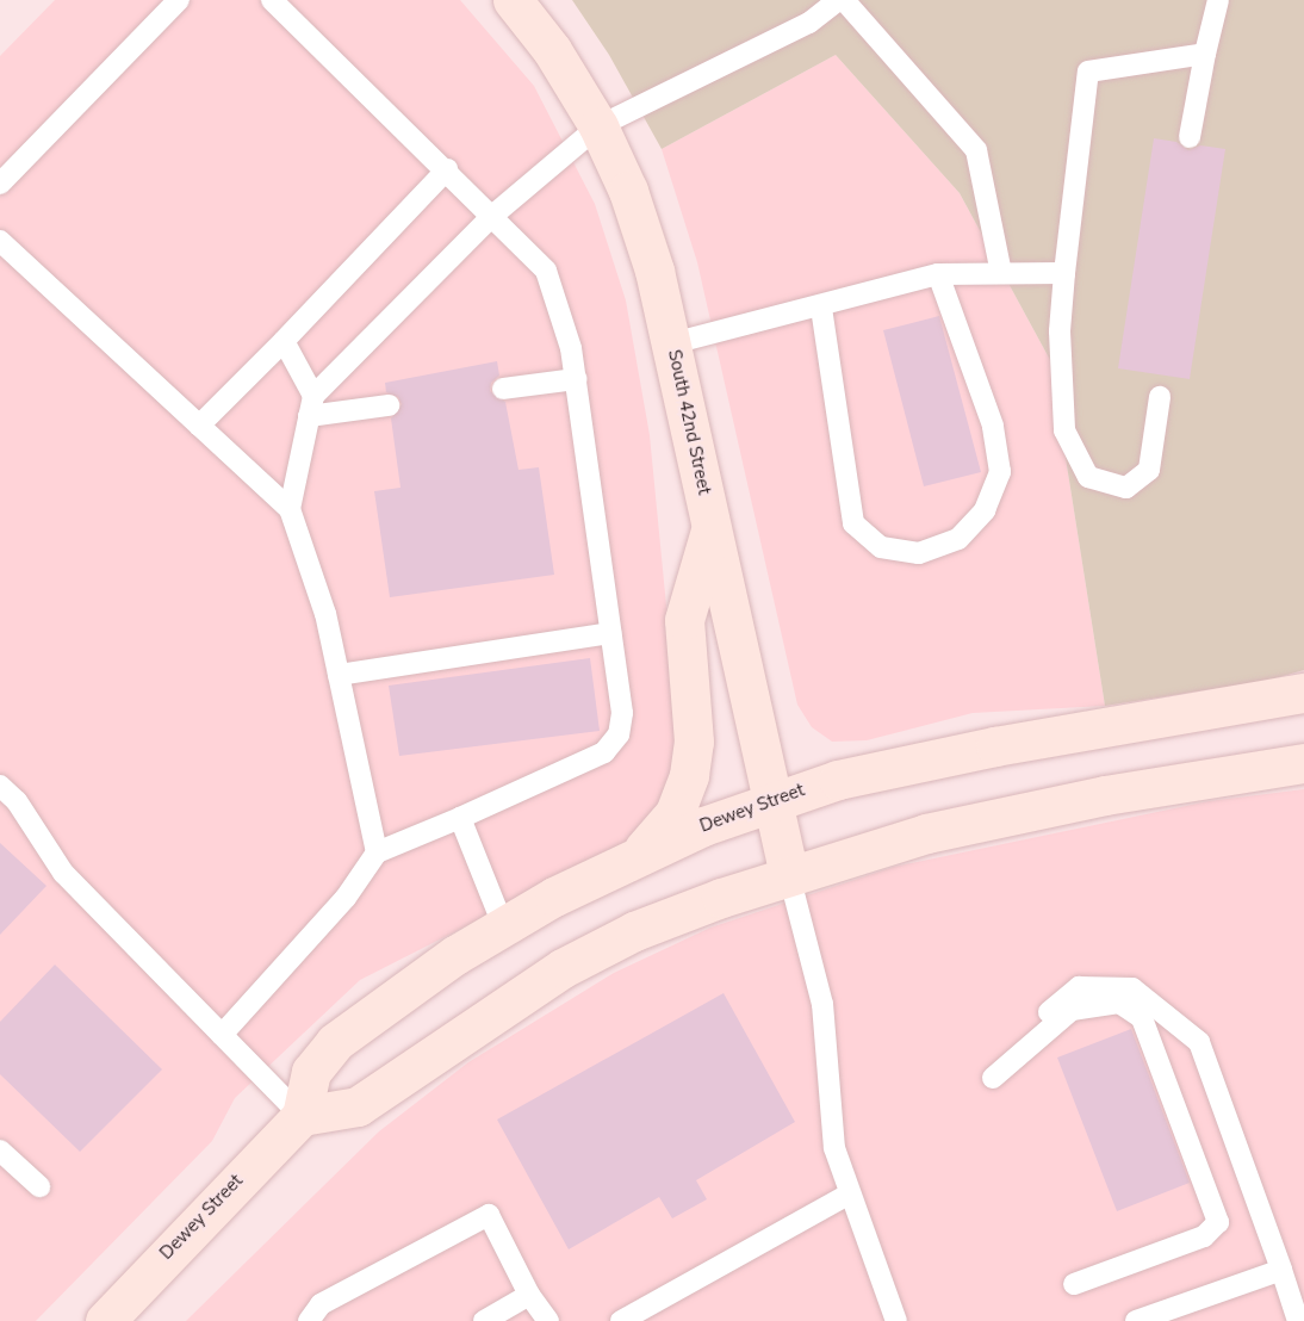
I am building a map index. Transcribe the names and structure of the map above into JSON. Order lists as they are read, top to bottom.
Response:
{
  "streets": {
    "street": ["South 42nd Street", "Dewey Street"]
  },
  "crossings": [
    ["South 42nd Street", "Dewey Street"]
  ]
}
